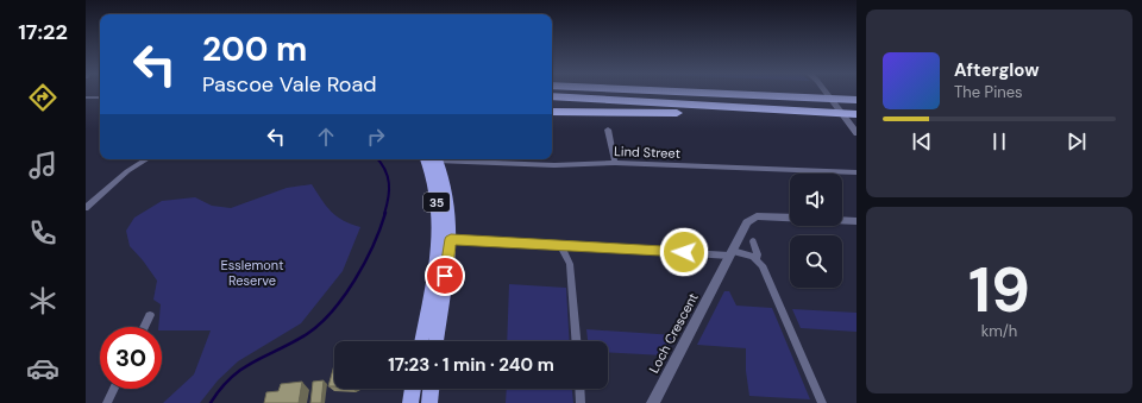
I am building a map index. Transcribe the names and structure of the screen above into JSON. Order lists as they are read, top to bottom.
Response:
{
  "streets": {
    "main road": ["35"],
    "street": ["Lind Street", "Loch Crescent"]
  },
  "parks": ["Esslemont Reserve"],
  "page": {
    "tabs": "17:22",
    "turn": ["200 m", "Pascoe Vale Road"],
    "song": ["Afterglow", "The Pines"],
    "tile": ["19", "km/h"],
    "limit": "30",
    "trip": "17:23 · 1 min · 240 m"
  }
}
